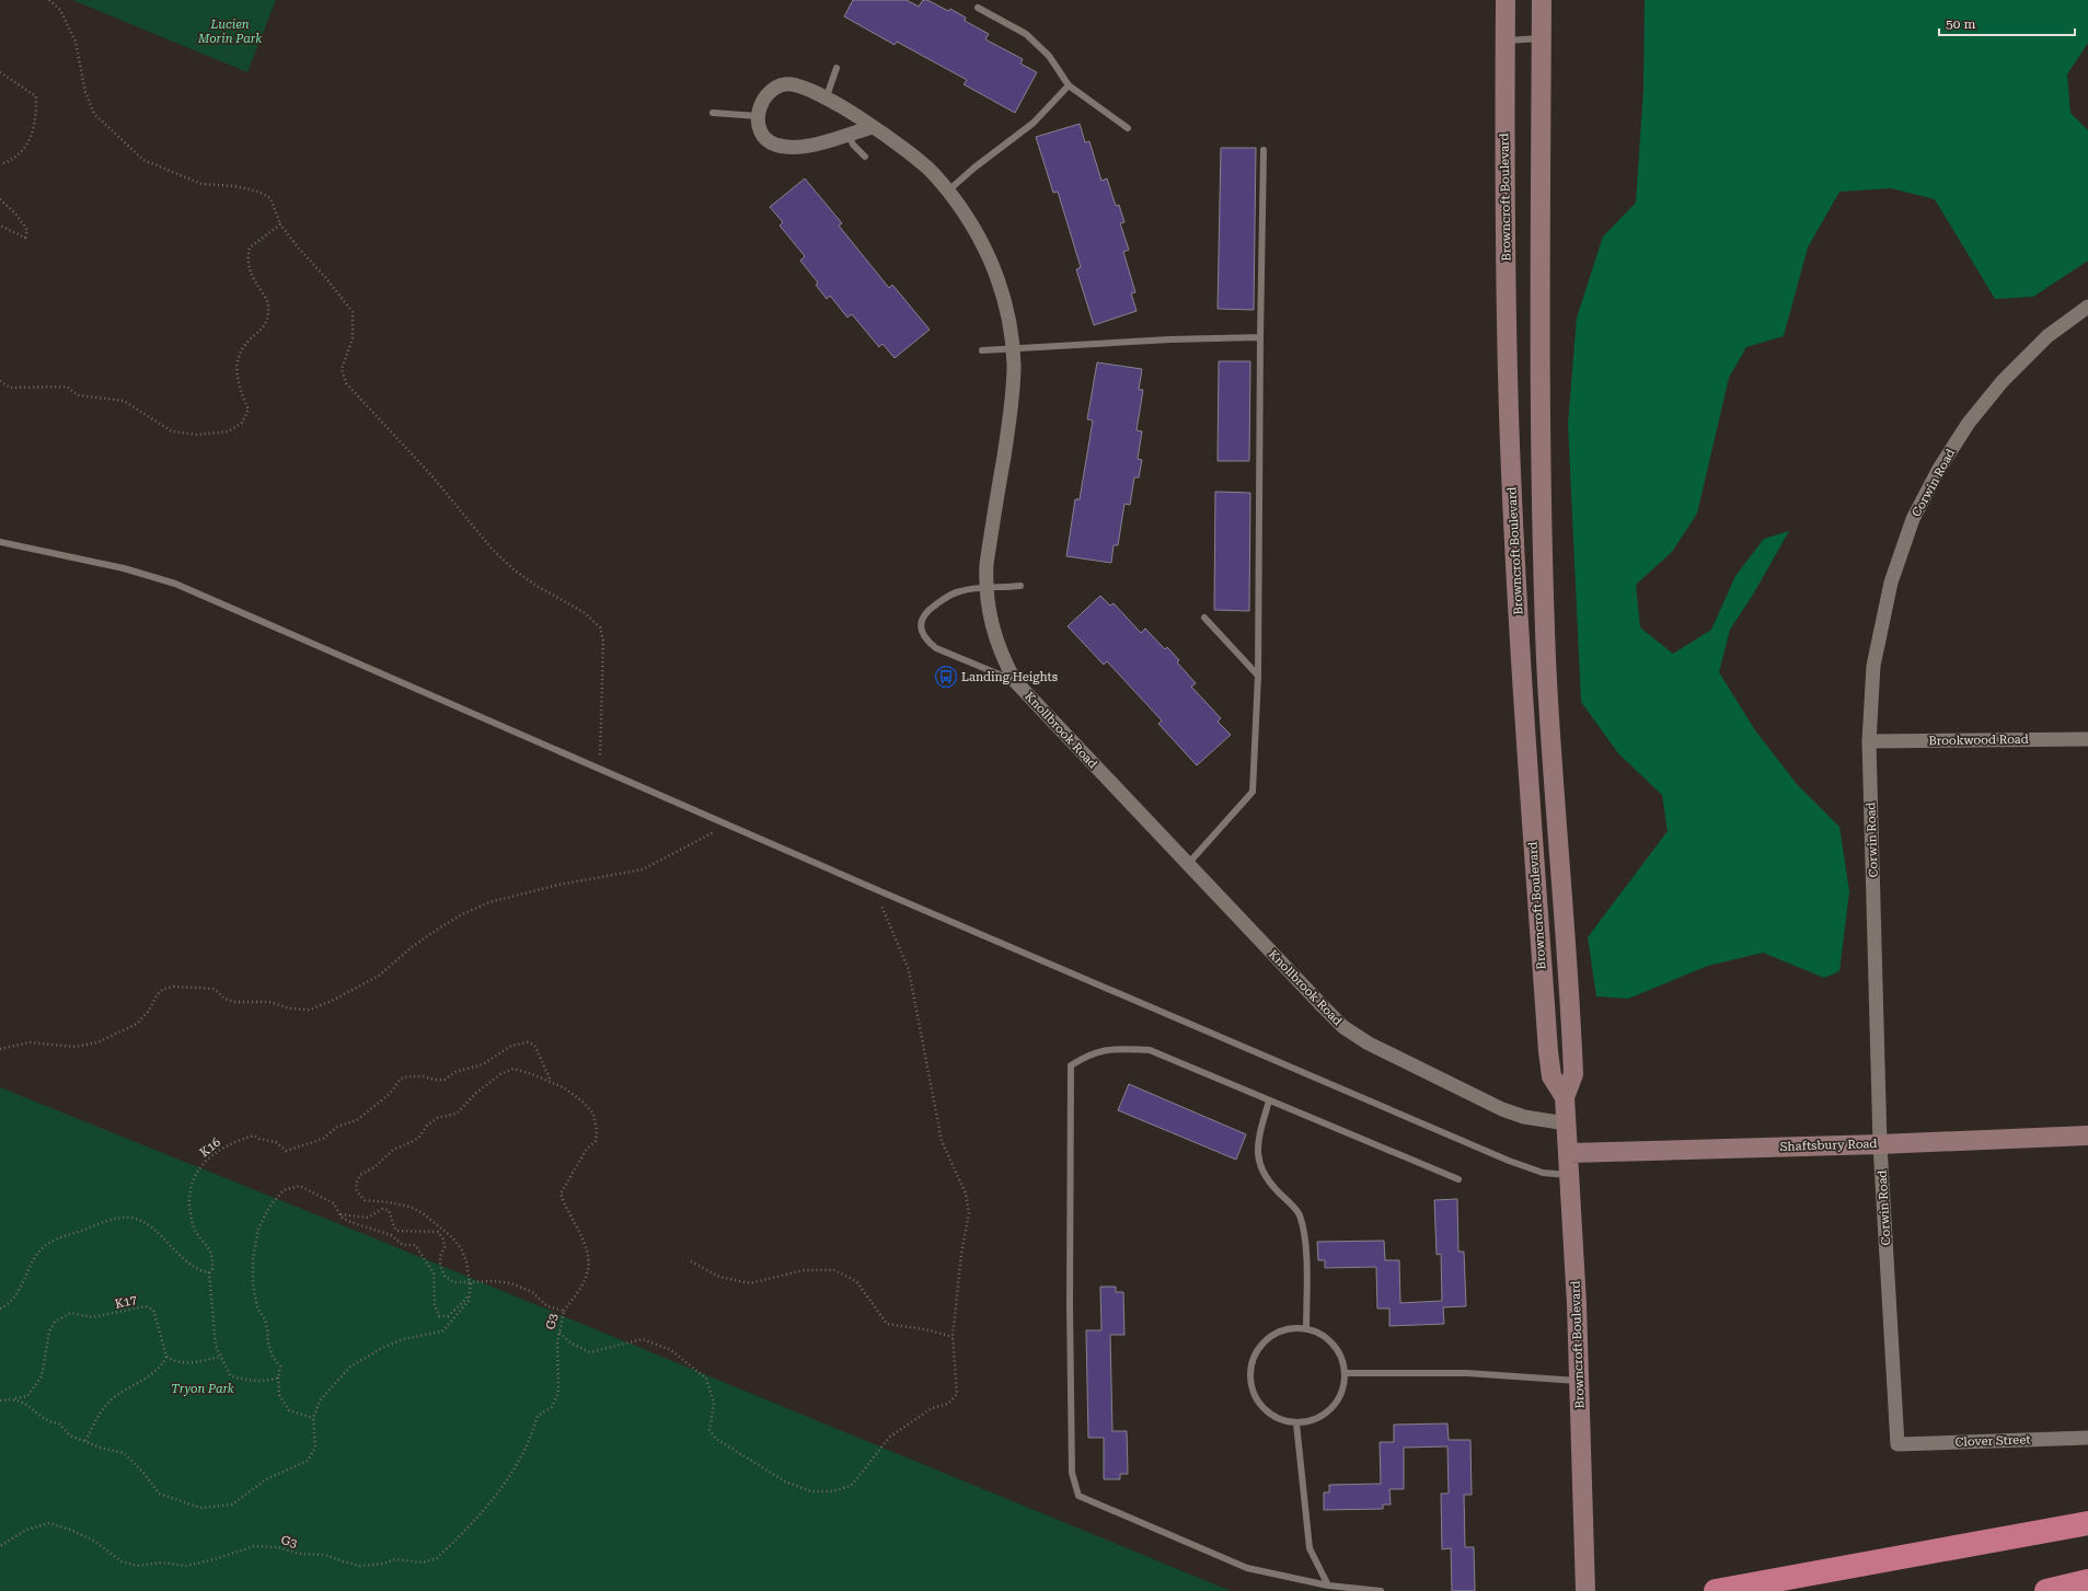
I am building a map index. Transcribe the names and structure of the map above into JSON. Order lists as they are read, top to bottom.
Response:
{
  "streets": {
    "main road": ["Browncroft Boulevard", "Shaftsbury Road"],
    "street": [
      "Corwin Road",
      "Knollbrook Road",
      "Brookwood Road",
      "Clover Street"
    ],
    "path": ["K16", "K17", "G3"]
  },
  "crossings": [
    ["Browncroft Boulevard", "Knollbrook Road"],
    ["Browncroft Boulevard", "Shaftsbury Road"],
    ["Corwin Road", "Brookwood Road"],
    ["Corwin Road", "Shaftsbury Road"],
    ["Corwin Road", "Clover Street"]
  ],
  "parks": ["Lucien Morin Park", "Tryon Park"],
  "places": {
    "bus stop": ["Landing Heights"]
  },
  "scale_bar": "50 m"
}
